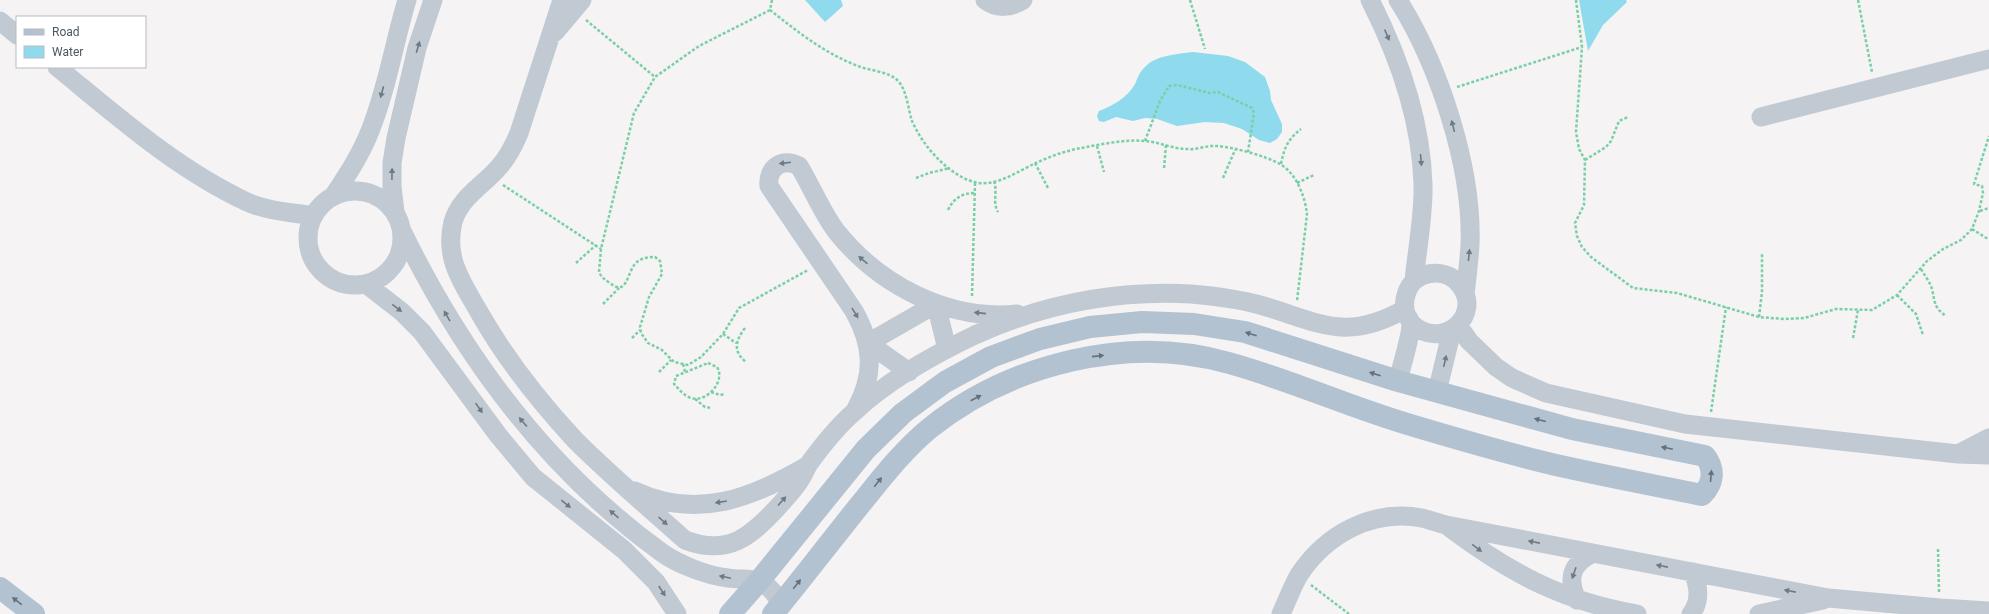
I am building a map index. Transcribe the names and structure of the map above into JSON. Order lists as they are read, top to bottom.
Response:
{
  "legend": ["Road", "Water"]
}
